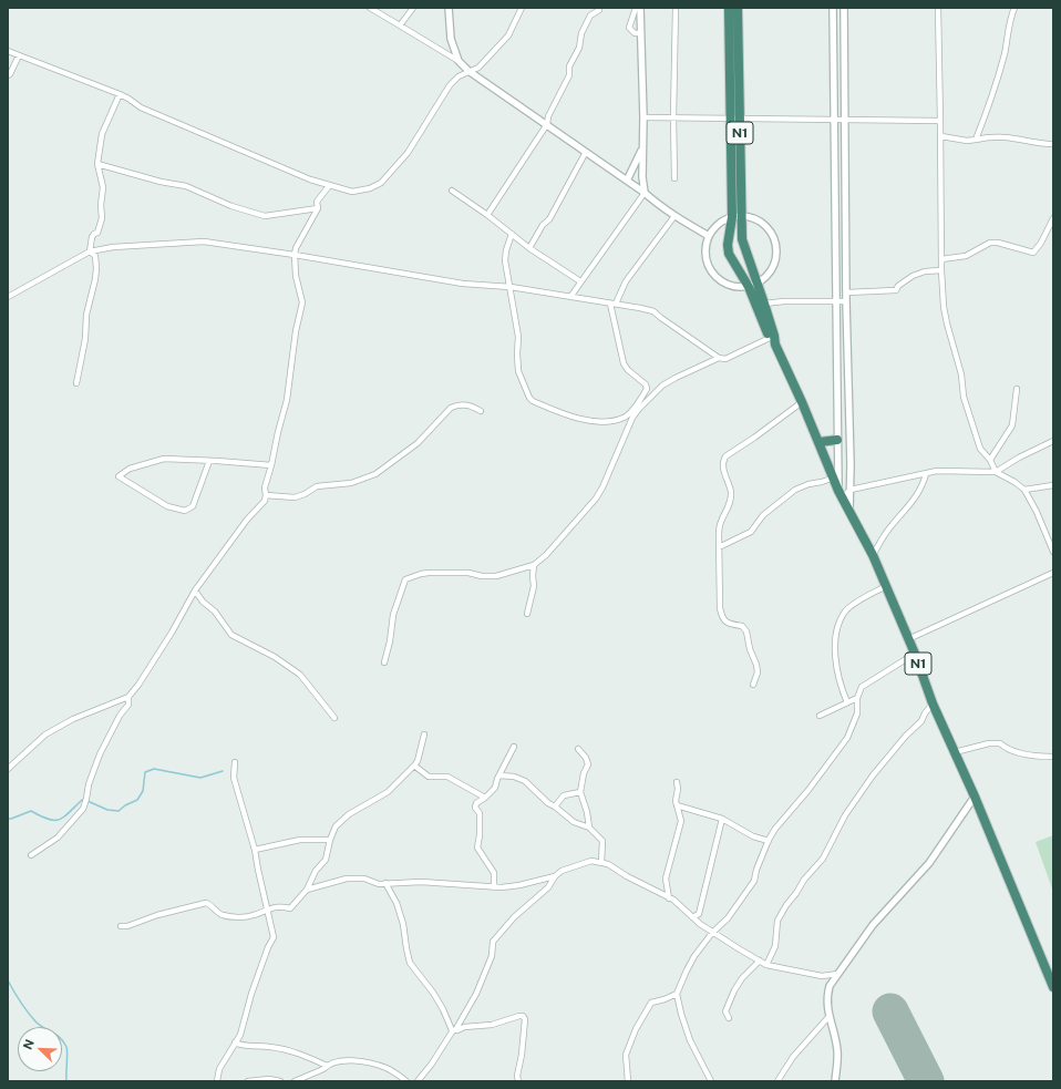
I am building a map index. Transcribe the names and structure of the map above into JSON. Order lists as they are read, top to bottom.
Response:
{
  "streets": {
    "highway": ["N1"]
  },
  "north": "top left"
}
